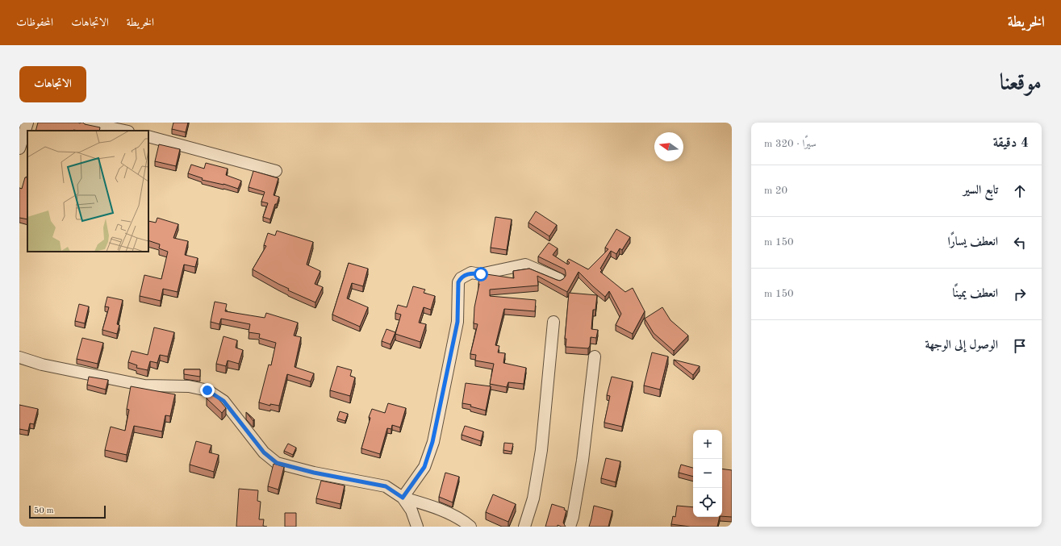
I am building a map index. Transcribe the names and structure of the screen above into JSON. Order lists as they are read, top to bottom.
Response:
{
  "scale_bar": "50 m",
  "north": "left",
  "page": {
    "header": "الخريطة",
    "nav": ["الخريطة", "الاتجاهات", "المحفوظات"],
    "title": "موقعنا",
    "buttons": "الاتجاهات",
    "heading": ["4 دقيقة", "سيرًا · 320 m"],
    "list": [
      ["تابع السير", "20 m"],
      ["انعطف يسارًا", "150 m"],
      ["انعطف يمينًا", "150 m"],
      "الوصول إلى الوجهة"
    ],
    "map_buttons": ["+", "−"],
    "scale": "50 m"
  }
}
